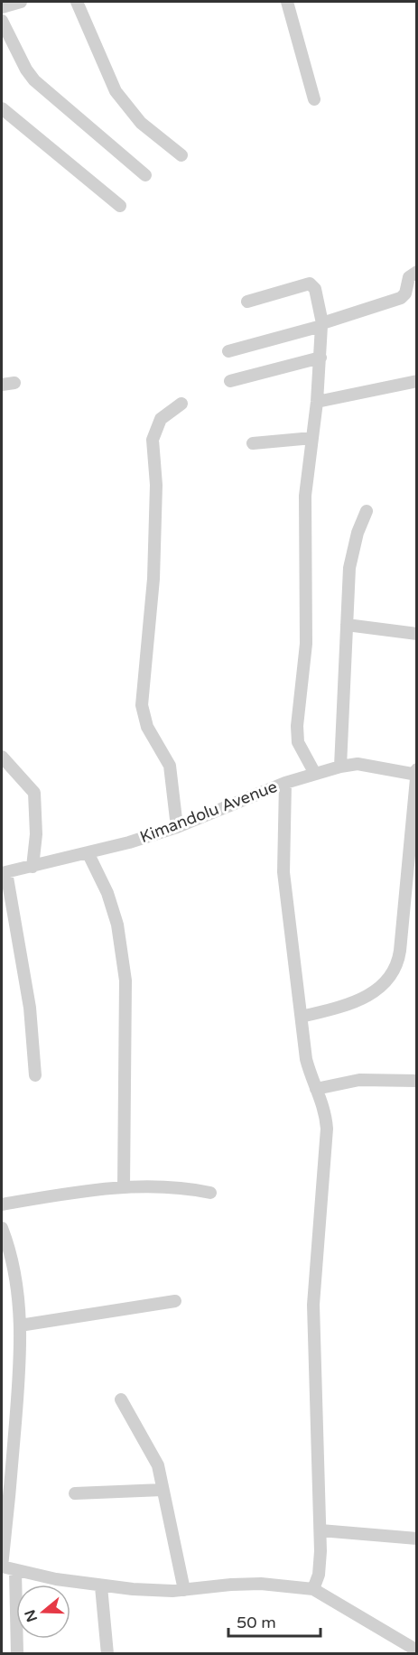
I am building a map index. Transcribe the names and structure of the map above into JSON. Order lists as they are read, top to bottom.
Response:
{
  "streets": {
    "street": ["Kimandolu Avenue"]
  },
  "scale_bar": "50 m",
  "north": "left"
}
